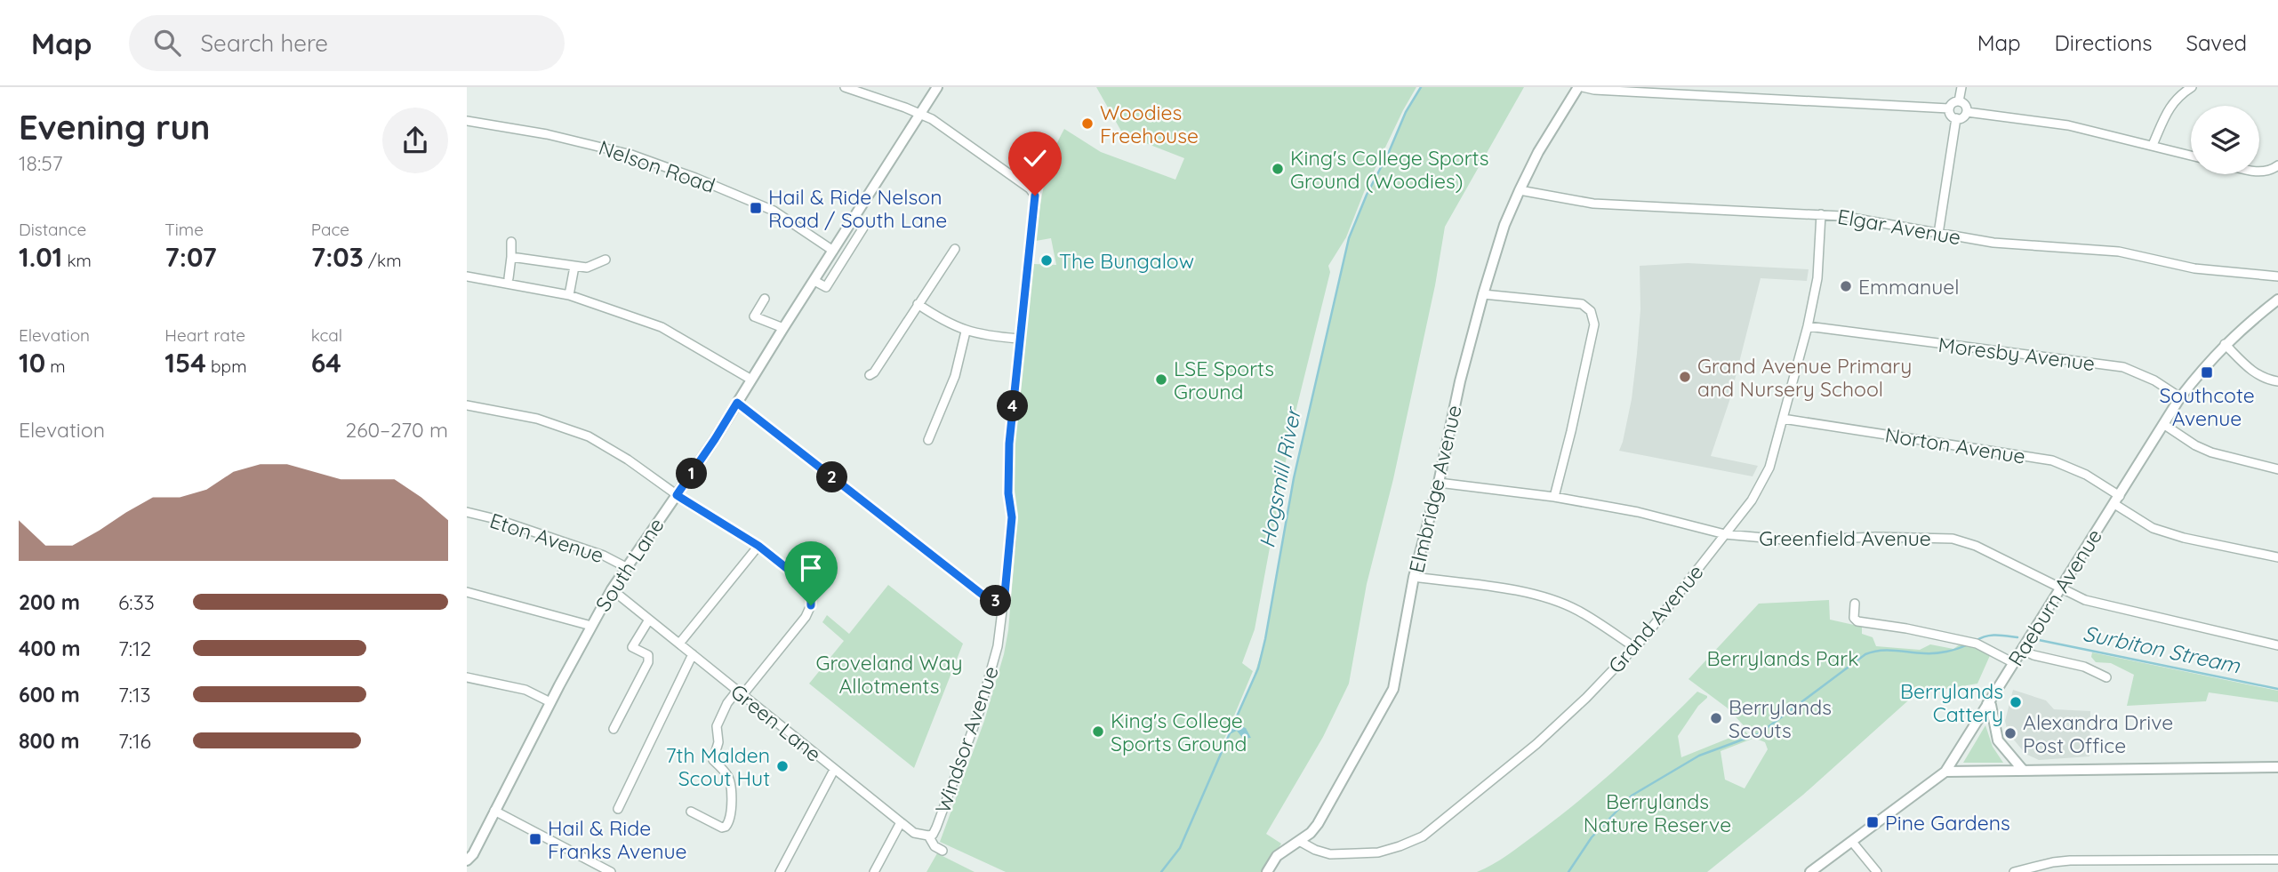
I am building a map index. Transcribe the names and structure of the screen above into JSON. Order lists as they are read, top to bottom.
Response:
{
  "streets": {
    "street": [
      "Nelson Road",
      "Elgar Avenue",
      "Moresby Avenue",
      "Norton Avenue",
      "Elmbridge Avenue",
      "Eton Avenue",
      "Greenfield Avenue",
      "South Lane",
      "Raeburn Avenue",
      "Grand Avenue",
      "Green Lane",
      "Windsor Avenue"
    ]
  },
  "crossings": [
    ["Nelson Road", "South Lane"],
    ["Elgar Avenue", "Elmbridge Avenue"],
    ["Elgar Avenue", "Grand Avenue"],
    ["Moresby Avenue", "Raeburn Avenue"],
    ["Moresby Avenue", "Grand Avenue"],
    ["Norton Avenue", "Raeburn Avenue"],
    ["Norton Avenue", "Grand Avenue"],
    ["Elmbridge Avenue", "Greenfield Avenue"],
    ["Elmbridge Avenue", "Grand Avenue"],
    ["Eton Avenue", "South Lane"],
    ["Greenfield Avenue", "Raeburn Avenue"],
    ["Greenfield Avenue", "Grand Avenue"],
    ["South Lane", "Green Lane"],
    ["South Lane", "Windsor Avenue"],
    ["Green Lane", "Windsor Avenue"]
  ],
  "water": ["Hogsmill River", "Surbiton Stream"],
  "parks": ["Berrylands Park", "Groveland Way Allotments", "Berrylands Nature Reserve"],
  "places": {
    "other": [
      "Woodies Freehouse",
      "King's College Sports Ground (Woodies)",
      "The Bungalow",
      "Emmanuel",
      "Grand Avenue Primary and Nursery School",
      "LSE Sports Ground",
      "Berrylands Cattery",
      "Berrylands Scouts",
      "King's College Sports Ground",
      "Alexandra Drive Post Office",
      "7th Malden Scout Hut"
    ],
    "transit": [
      "Hail & Ride Nelson Road / South Lane",
      "Southcote Avenue",
      "Pine Gardens",
      "Hail & Ride Franks Avenue"
    ]
  },
  "page": {
    "header": "Map",
    "search": "Search here",
    "nav": ["Map", "Directions", "Saved"],
    "heading": ["Evening run", "18:57"],
    "stats": [
      ["Distance", "1.01 km"],
      ["Time", "7:07"],
      ["Pace", "7:03 /km"],
      ["Elevation", "10 m"],
      ["Heart rate", "154 bpm"],
      ["kcal", "64"]
    ],
    "pins": [
      "4",
      "1",
      "2",
      "3"
    ],
    "chart": ["Elevation", "260–270 m"],
    "list": [
      {
        "name": "200 m",
        "note": "6:33"
      },
      {
        "name": "400 m",
        "note": "7:12"
      },
      {
        "name": "600 m",
        "note": "7:13"
      },
      {
        "name": "800 m",
        "note": "7:16"
      }
    ]
  }
}
